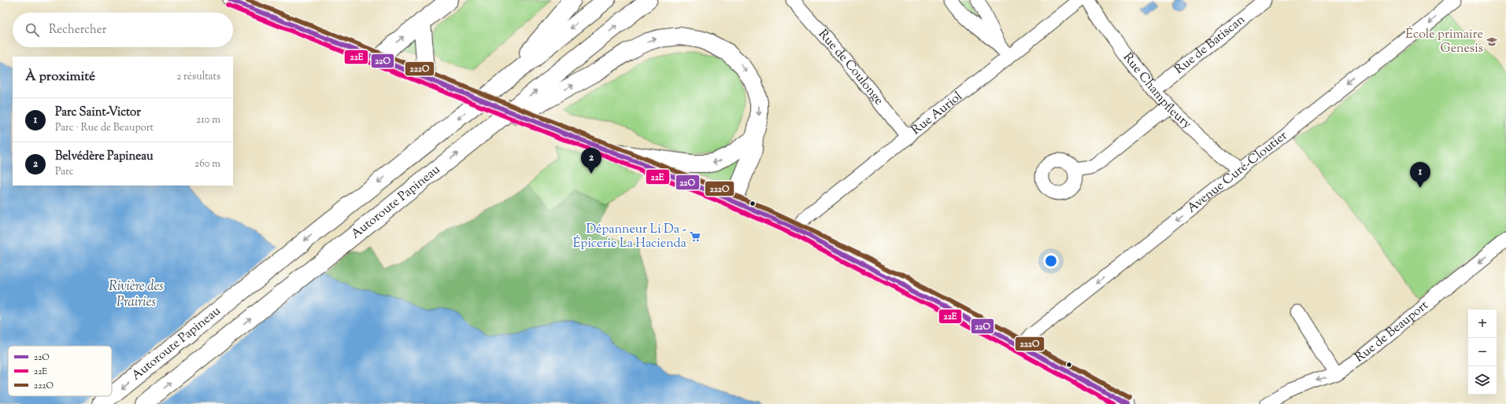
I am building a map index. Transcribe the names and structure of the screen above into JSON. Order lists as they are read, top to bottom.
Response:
{
  "streets": {
    "highway": ["Autoroute Papineau"],
    "street": [
      "Rue de Batiscan",
      "Rue de Coulonge",
      "Rue Champfleury",
      "Rue Auriol",
      "Avenue Curé-Cloutier",
      "Rue de Beauport"
    ]
  },
  "crossings": [
    ["Rue de Batiscan", "Rue Champfleury"],
    ["Rue de Coulonge", "Rue Auriol"],
    ["Rue Champfleury", "Avenue Curé-Cloutier"]
  ],
  "one_way": ["Avenue Curé-Cloutier", "Rue de Beauport"],
  "water": ["Rivière des Prairies"],
  "places": {
    "school or university": ["École primaire Genesis"],
    "supermarket": ["Dépanneur Li Da - Épicerie La Hacienda"]
  },
  "lines": ["transit line 22O", "transit line 222O", "transit line 22E"],
  "legend": ["22O", "22E", "222O"],
  "page": {
    "search": "Rechercher",
    "heading": ["À proximité", "2 résultats"],
    "list": [
      {
        "mark": "1",
        "name": "Parc Saint-Victor",
        "note": "Parc · Rue de Beauport",
        "value": "210 m"
      },
      {
        "mark": "2",
        "name": "Belvédère Papineau",
        "note": "Parc",
        "value": "260 m"
      }
    ],
    "pins": ["2", "1"],
    "map_buttons": ["+", "−"]
  }
}
